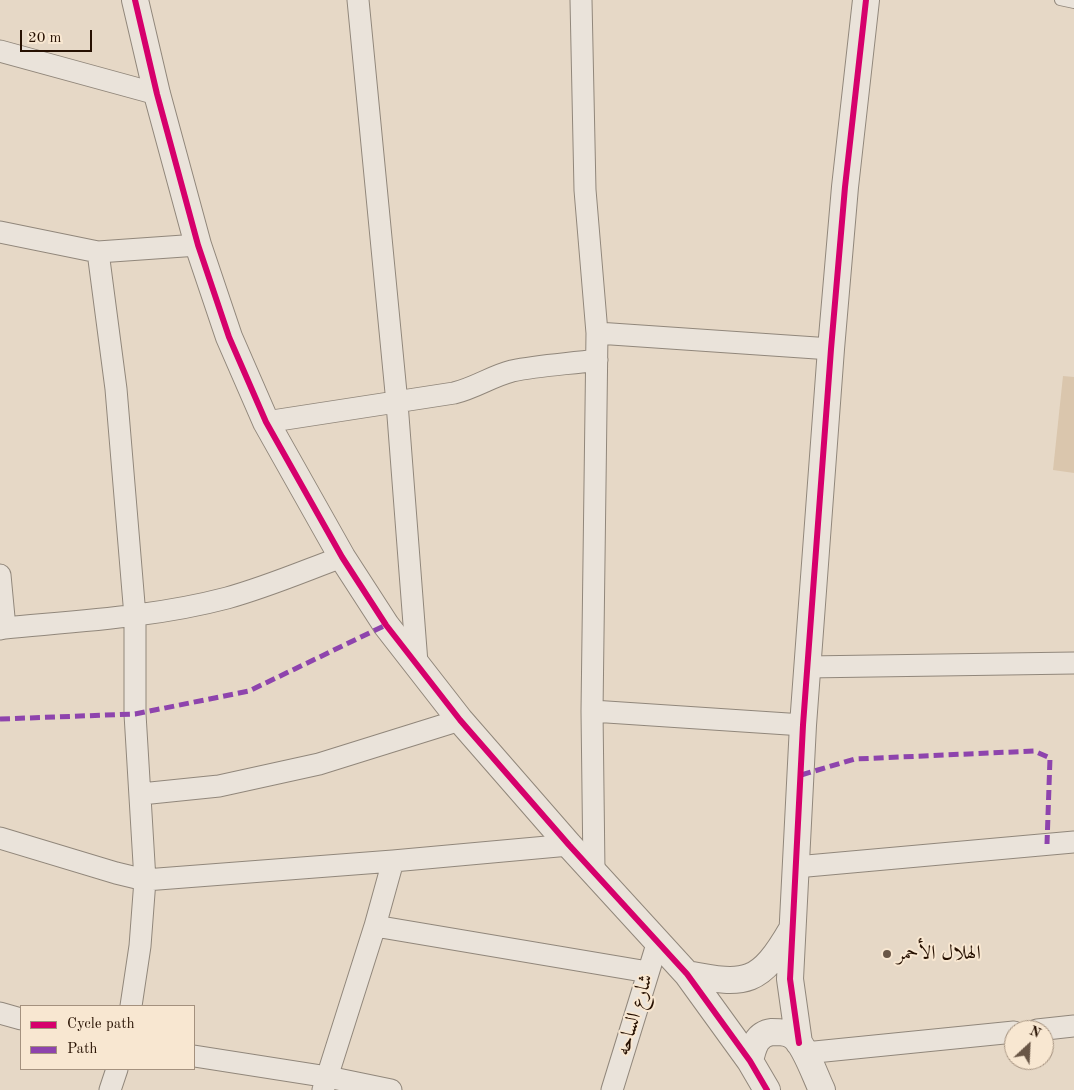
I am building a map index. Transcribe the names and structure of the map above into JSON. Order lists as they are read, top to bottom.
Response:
{
  "streets": {
    "street": ["شارع الساحه"]
  },
  "places": ["الهلال الأحمر"],
  "legend": ["Cycle path", "Path"],
  "scale_bar": "20 m",
  "north": "top right"
}
